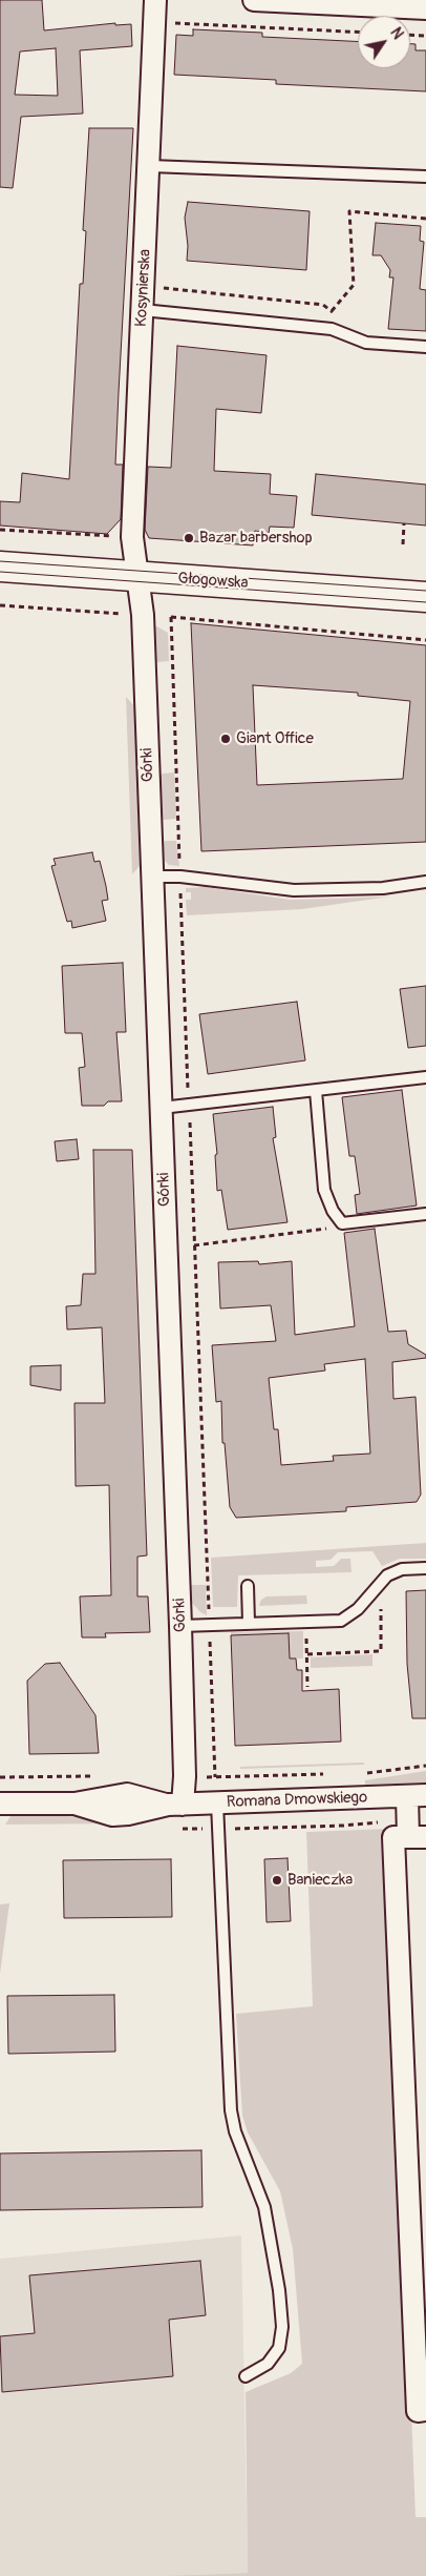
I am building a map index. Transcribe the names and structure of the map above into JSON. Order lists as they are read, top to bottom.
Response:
{
  "streets": {
    "street": [
      "Kosynierska",
      "Głogowska",
      "Górki",
      "Romana Dmowskiego"
    ]
  },
  "crossings": [
    ["Kosynierska", "Głogowska"],
    ["Kosynierska", "Górki"],
    ["Głogowska", "Górki"],
    ["Górki", "Romana Dmowskiego"]
  ],
  "places": ["Bazar barbershop", "Giant Office", "Banieczka"],
  "north": "top right"
}
